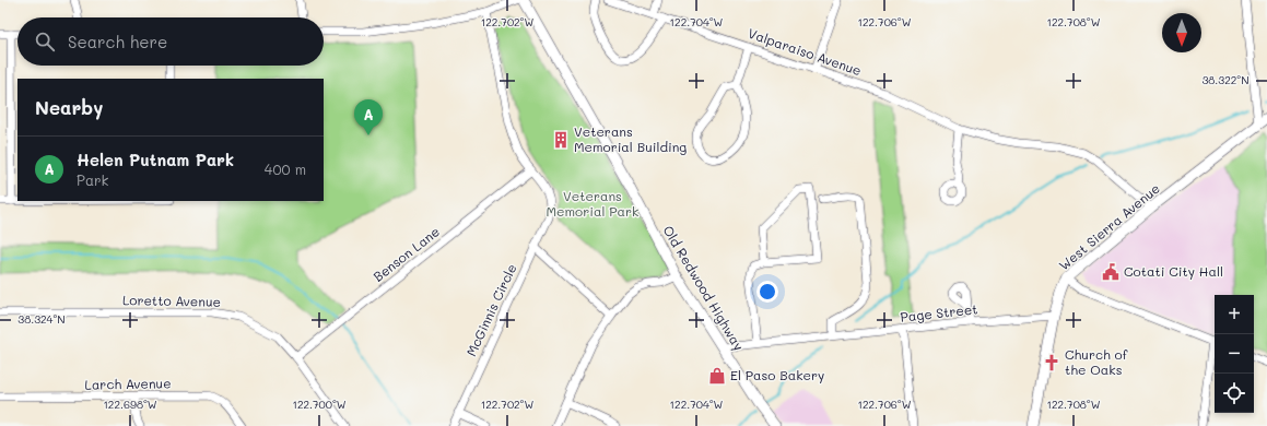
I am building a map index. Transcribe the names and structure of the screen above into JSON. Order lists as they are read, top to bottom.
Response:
{
  "streets": {
    "main road": ["West Sierra Avenue", "Old Redwood Highway"],
    "street": [
      "Valparaiso Avenue",
      "Benson Lane",
      "Loretto Avenue",
      "McGinnis Circle",
      "Page Street",
      "Larch Avenue"
    ]
  },
  "crossings": [
    ["Valparaiso Avenue", "West Sierra Avenue"],
    ["West Sierra Avenue", "Page Street"],
    ["Benson Lane", "Loretto Avenue"],
    ["Benson Lane", "McGinnis Circle"],
    ["Old Redwood Highway", "Page Street"]
  ],
  "parks": ["Veterans Memorial Park"],
  "places": {
    "building": ["Veterans Memorial Building"],
    "public building": ["Cotati City Hall"],
    "church": ["Church of the Oaks"],
    "shop": ["El Paso Bakery"]
  },
  "north": "bottom",
  "page": {
    "search": "Search here",
    "heading": "Nearby",
    "pins": "A",
    "list": [
      {
        "mark": "A",
        "name": "Helen Putnam Park",
        "note": "Park",
        "value": "400 m"
      }
    ],
    "map_buttons": ["+", "−"]
  },
  "coordinates": [
    "122.702°W",
    "122.704°W",
    "122.706°W",
    "122.708°W",
    "38.322°N",
    "38.324°N",
    "122.698°W",
    "122.700°W"
  ]
}
